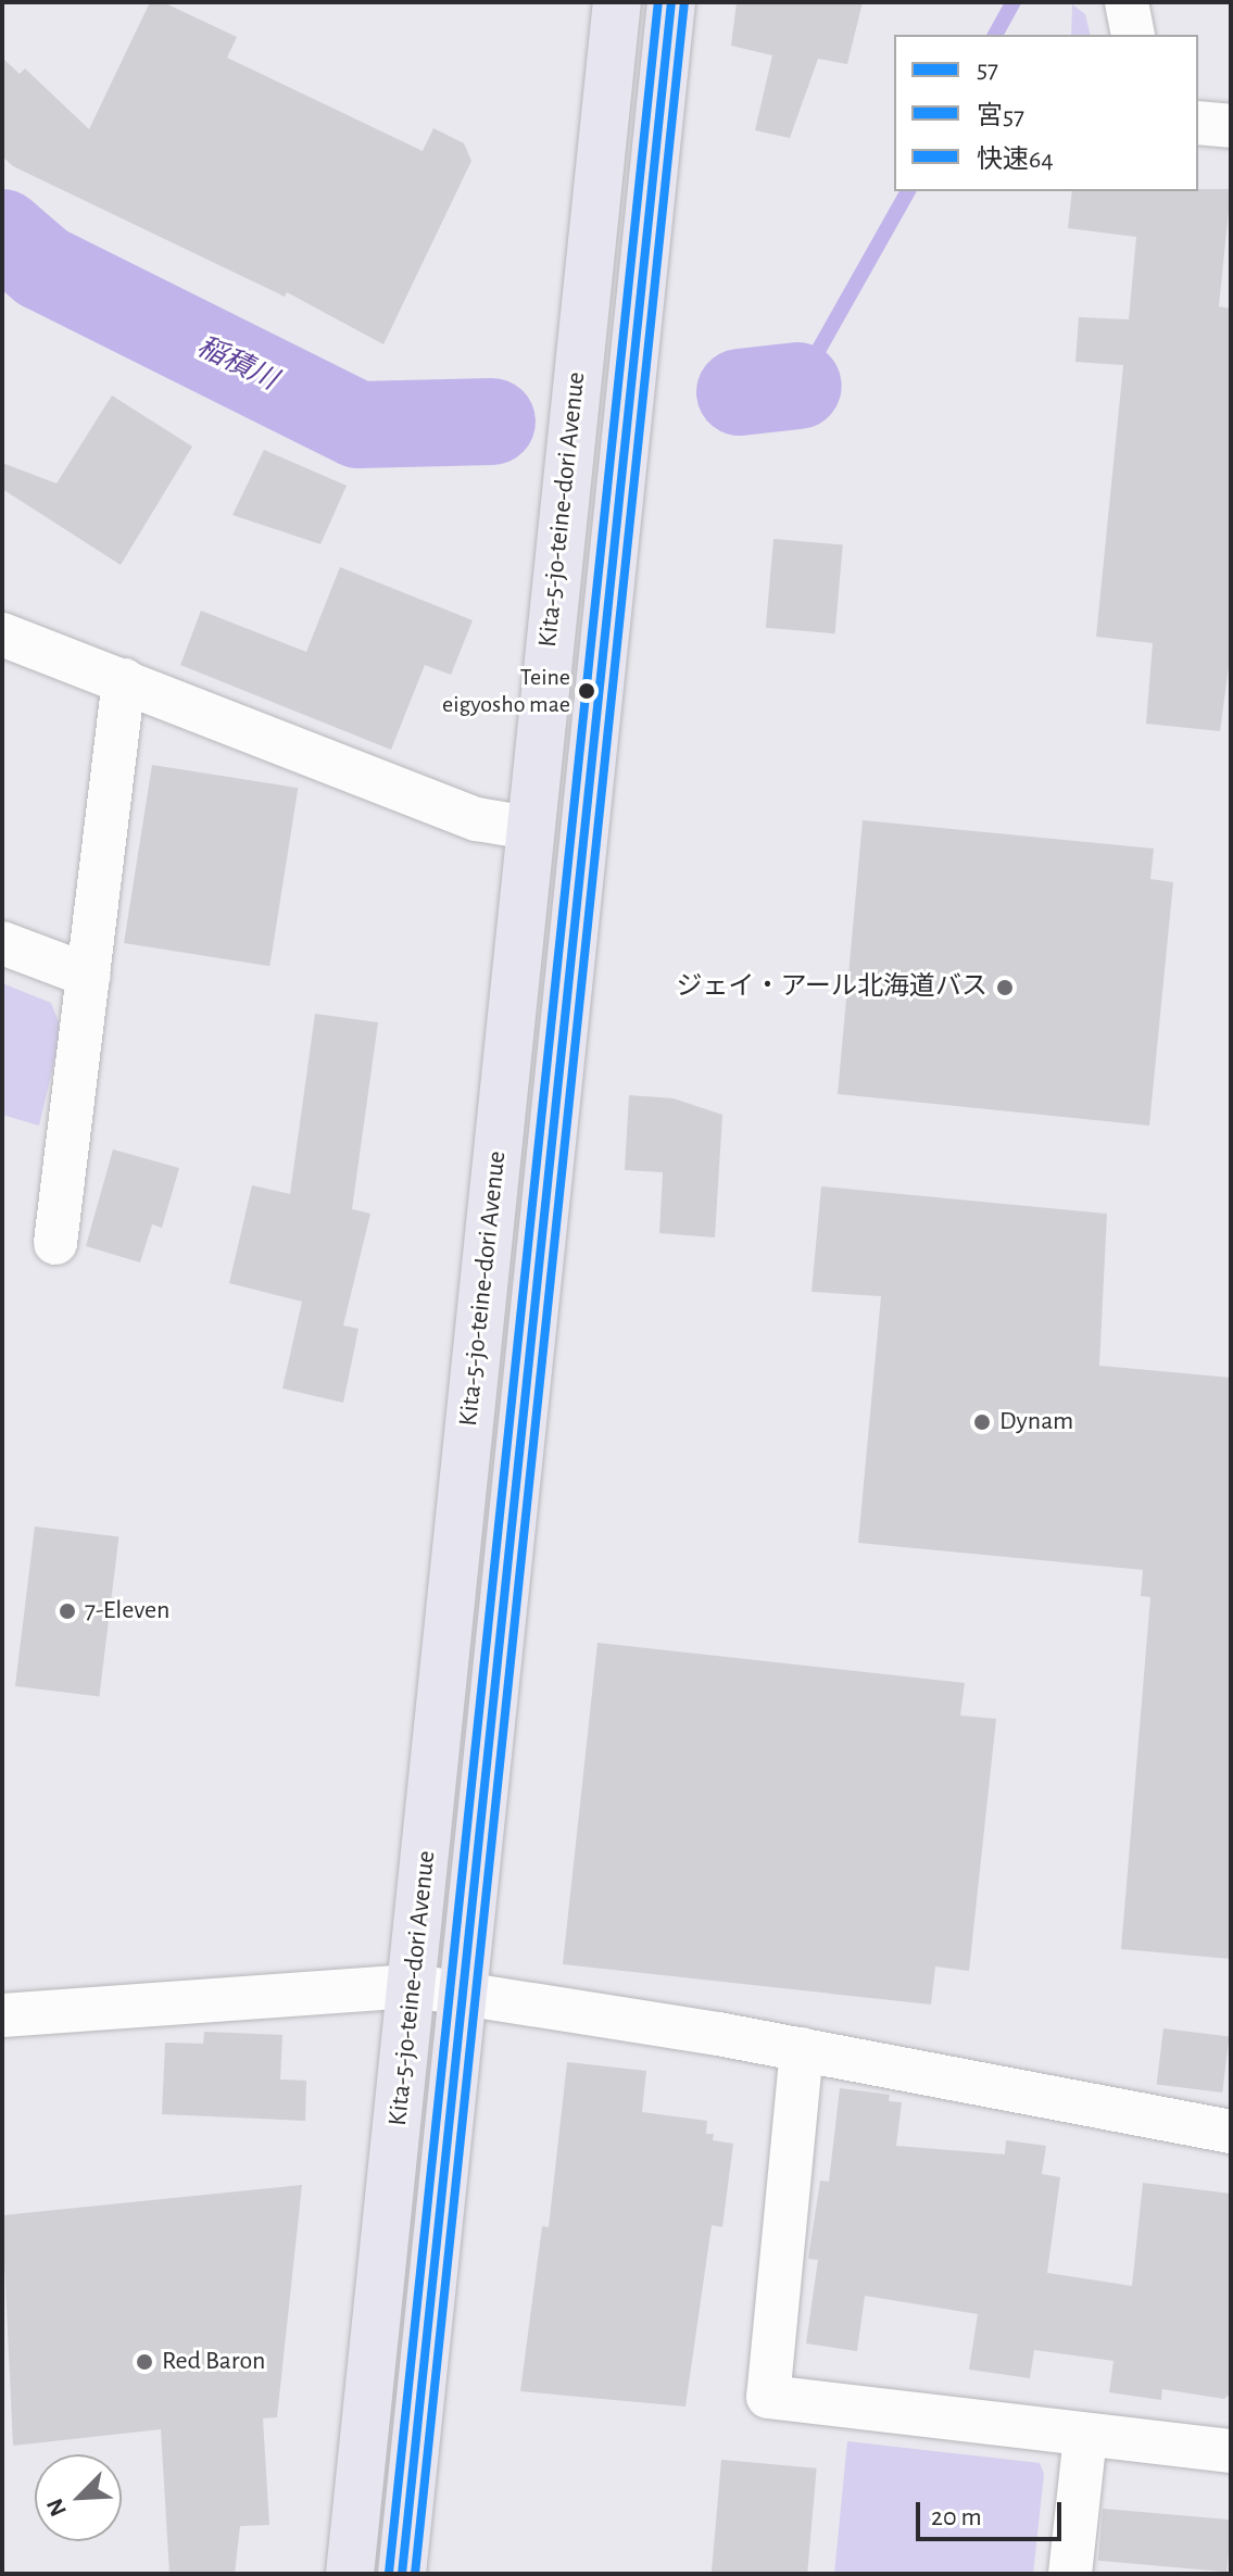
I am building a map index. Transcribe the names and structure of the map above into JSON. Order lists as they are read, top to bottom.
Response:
{
  "streets": {
    "highway": ["Kita-5-jo-teine-dori Avenue"]
  },
  "water": ["稲積川"],
  "places": [
    "Teine eigyosho mae",
    "ジェイ・アール北海道バス",
    "Dynam",
    "7-Eleven",
    "Red Baron"
  ],
  "lines": ["transit line 57", "transit line 快速64", "transit line 宮57"],
  "legend": ["57", "宮57", "快速64"],
  "scale_bar": "20 m",
  "north": "bottom left"
}
